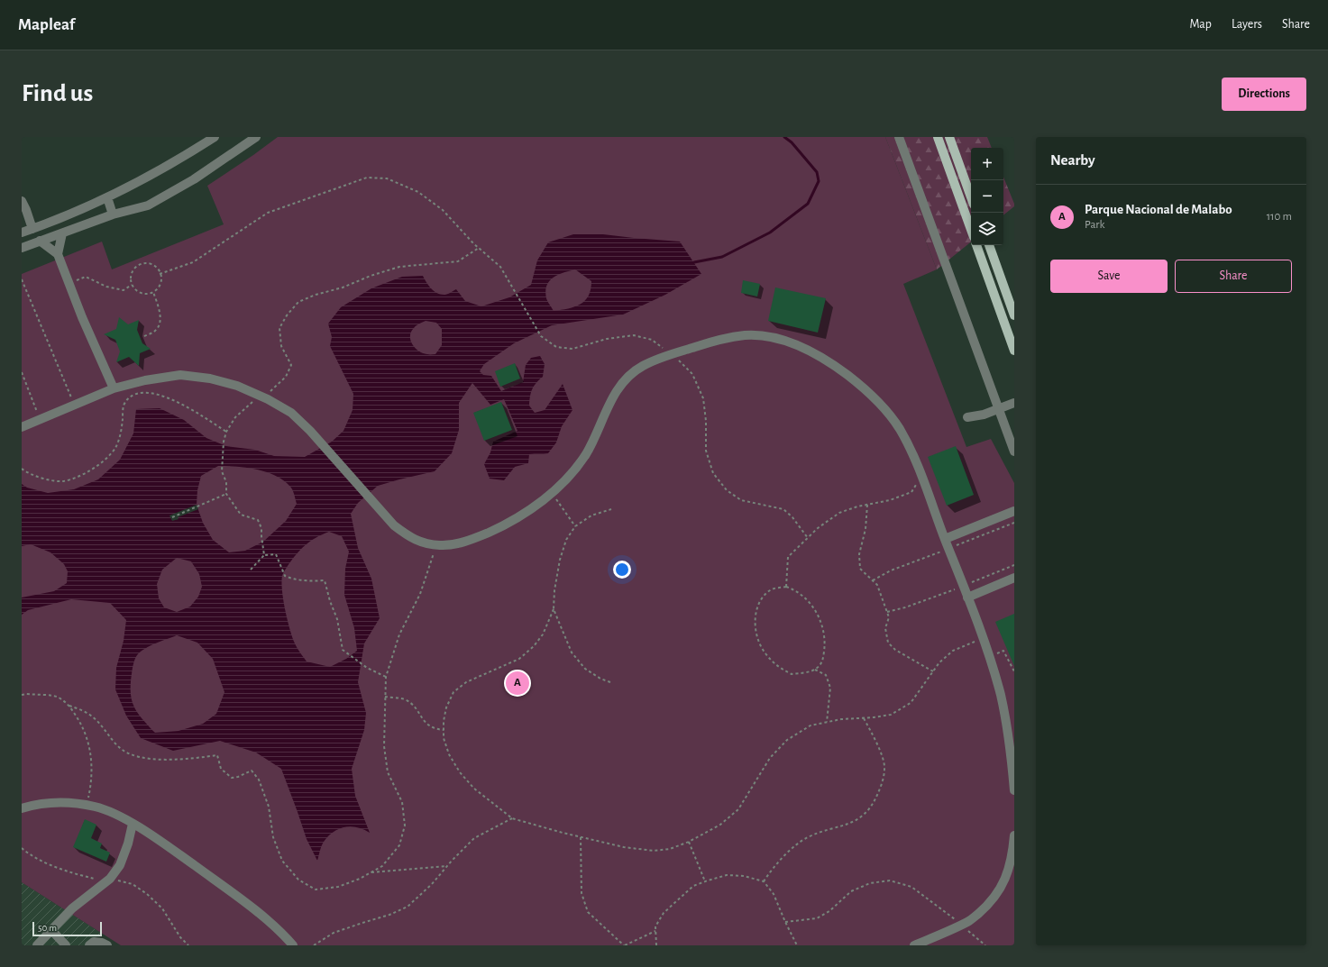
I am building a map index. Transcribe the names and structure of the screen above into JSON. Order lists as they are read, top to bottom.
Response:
{
  "scale_bar": "50 m",
  "page": {
    "header": "Mapleaf",
    "nav": ["Map", "Layers", "Share"],
    "buttons": [
      "Directions",
      ["Save", "Share"]
    ],
    "title": "Find us",
    "heading": "Nearby",
    "map_buttons": ["+", "−"],
    "list": [
      {
        "mark": "A",
        "name": "Parque Nacional de Malabo",
        "note": "Park",
        "value": "110 m"
      }
    ],
    "pins": "A",
    "scale": "50 m"
  }
}
